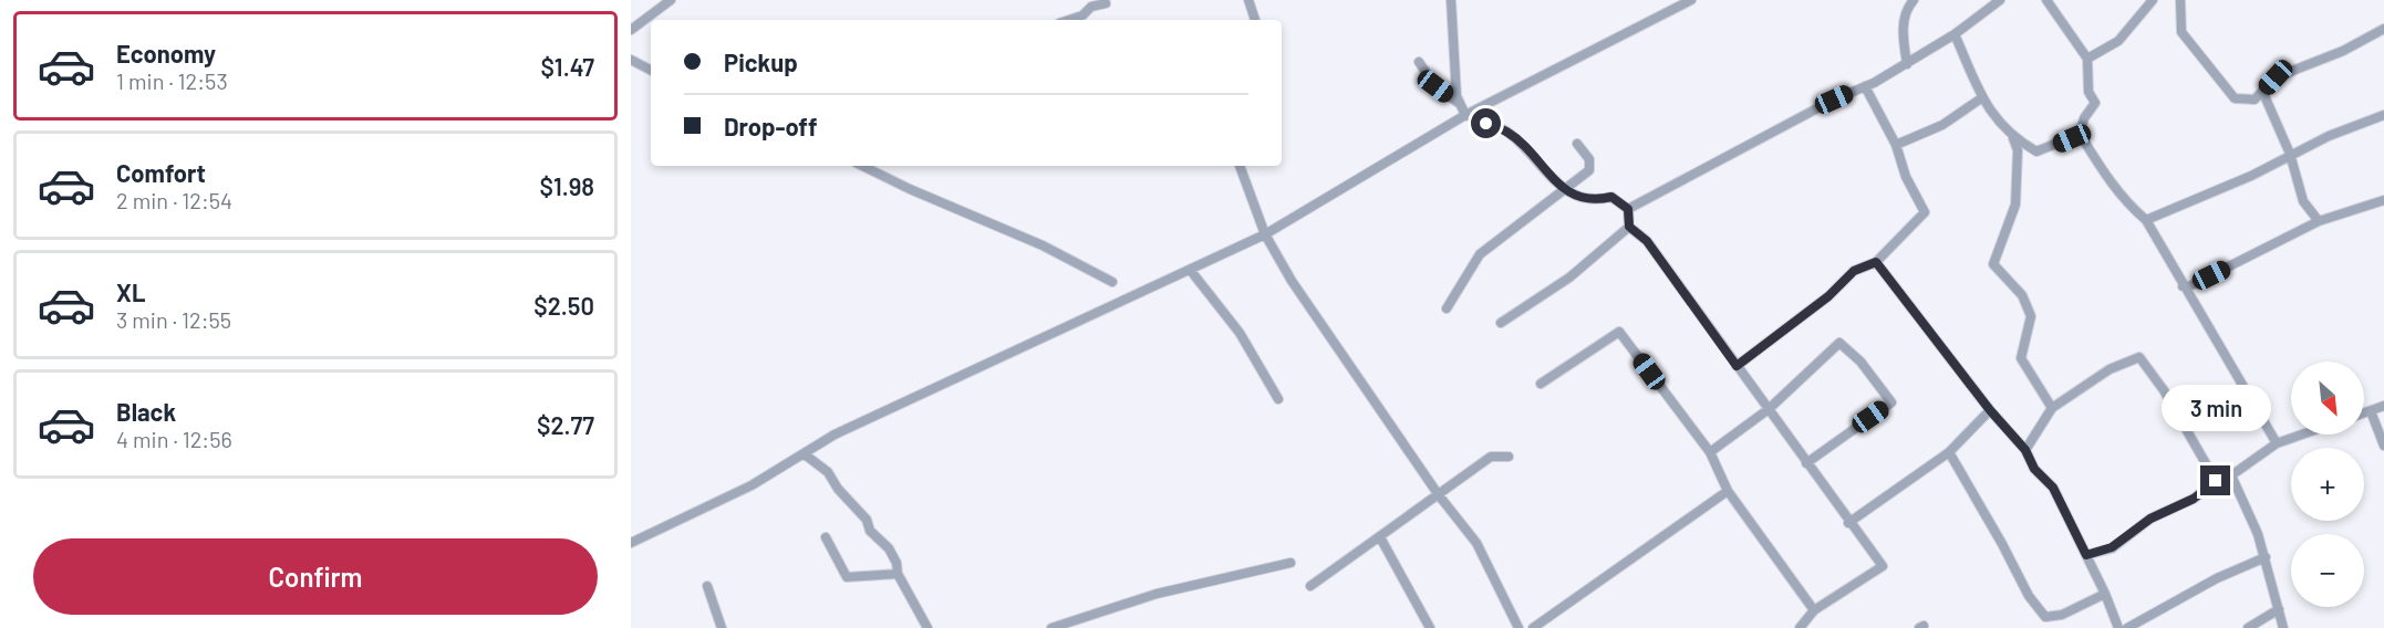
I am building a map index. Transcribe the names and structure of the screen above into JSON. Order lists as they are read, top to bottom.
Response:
{
  "north": "bottom right",
  "page": {
    "list": [
      {
        "name": "Economy",
        "note": "1 min · 12:53",
        "value": "$1.47"
      },
      {
        "name": "Comfort",
        "note": "2 min · 12:54",
        "value": "$1.98"
      },
      {
        "name": "XL",
        "note": "3 min · 12:55",
        "value": "$2.50"
      },
      {
        "name": "Black",
        "note": "4 min · 12:56",
        "value": "$2.77"
      }
    ],
    "banner": ["Pickup", "Drop-off"],
    "map_buttons": ["+", "−"],
    "bubble": "3 min",
    "buttons": "Confirm"
  }
}
